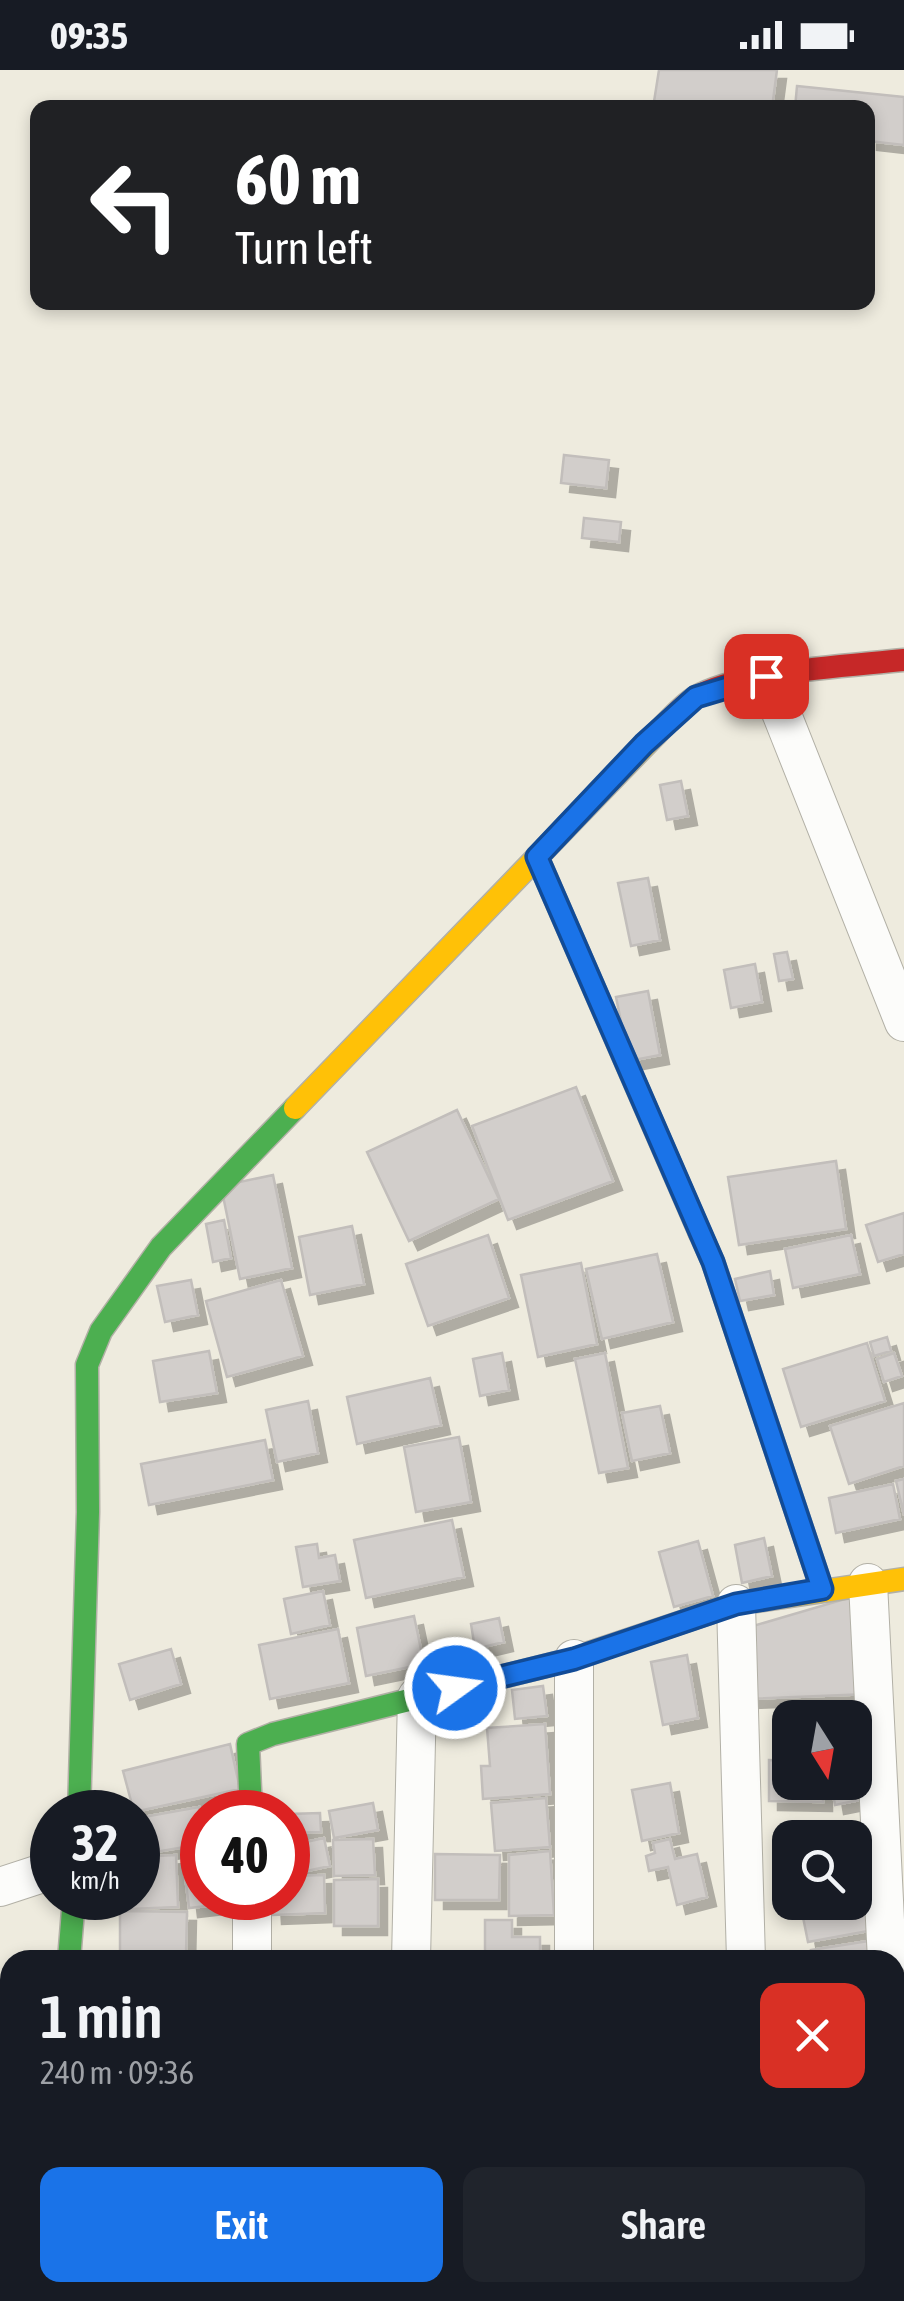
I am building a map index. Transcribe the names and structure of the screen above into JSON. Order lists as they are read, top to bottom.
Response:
{
  "north": "bottom",
  "page": {
    "status": "09:35",
    "turn": ["60 m", "Turn left"],
    "speed": "32 km/h",
    "limit": "40",
    "heading": ["1 min", "240 m · 09:36"],
    "buttons": ["Exit", "Share"]
  }
}
